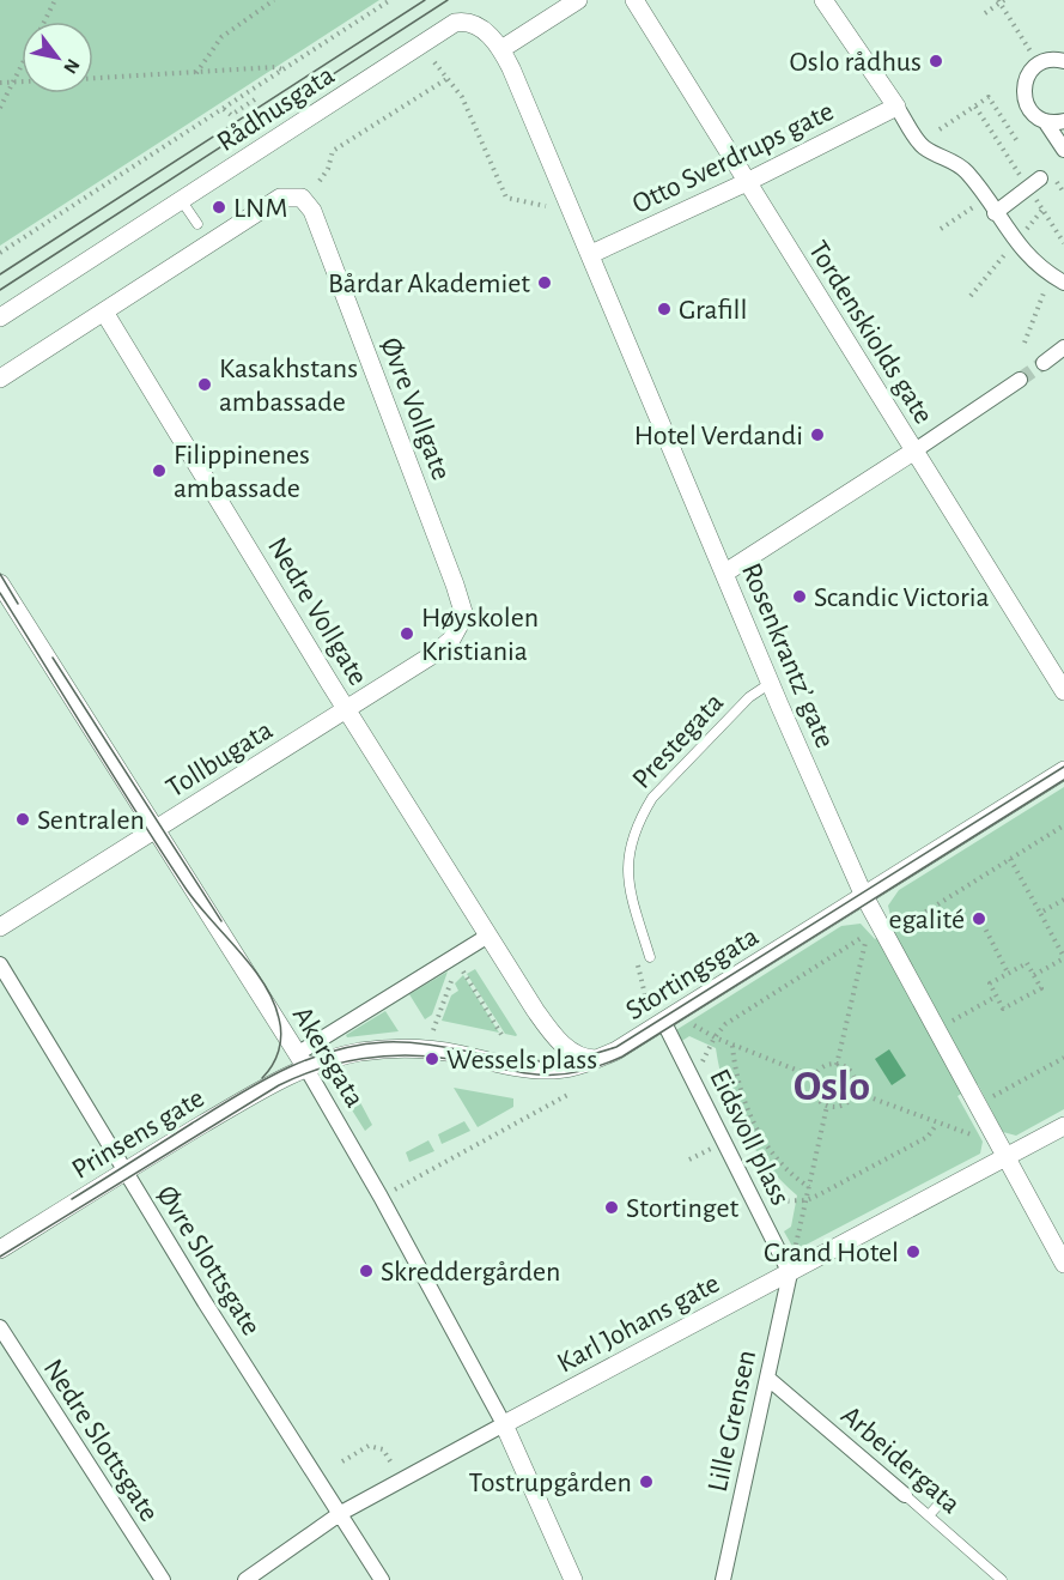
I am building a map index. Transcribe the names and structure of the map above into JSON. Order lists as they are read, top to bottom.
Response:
{
  "streets": {
    "street": [
      "Rådhusgata",
      "Otto Sverdrups gate",
      "Tordenskiolds gate",
      "Øvre Vollgate",
      "Nedre Vollgate",
      "Rosenkrantz’ gate",
      "Tollbugata",
      "Stortingsgata",
      "Akersgata",
      "Prinsens gate",
      "Eidsvoll plass",
      "Øvre Slottsgate",
      "Karl Johans gate",
      "Lille Grensen",
      "Nedre Slottsgate",
      "Arbeidergata"
    ],
    "lane": ["Prestegata"]
  },
  "crossings": [
    ["Rådhusgata", "Rosenkrantz’ gate"],
    ["Otto Sverdrups gate", "Tordenskiolds gate"],
    ["Otto Sverdrups gate", "Rosenkrantz’ gate"],
    ["Øvre Vollgate", "Nedre Vollgate"],
    ["Øvre Vollgate", "Tollbugata"],
    ["Nedre Vollgate", "Tollbugata"],
    ["Nedre Vollgate", "Prinsens gate"],
    ["Rosenkrantz’ gate", "Prestegata"],
    ["Rosenkrantz’ gate", "Stortingsgata"],
    ["Rosenkrantz’ gate", "Karl Johans gate"],
    ["Tollbugata", "Akersgata"],
    ["Stortingsgata", "Akersgata"],
    ["Stortingsgata", "Prinsens gate"],
    ["Stortingsgata", "Eidsvoll plass"],
    ["Akersgata", "Prinsens gate"],
    ["Akersgata", "Karl Johans gate"],
    ["Prinsens gate", "Øvre Slottsgate"],
    ["Eidsvoll plass", "Karl Johans gate"],
    ["Eidsvoll plass", "Lille Grensen"],
    ["Øvre Slottsgate", "Karl Johans gate"],
    ["Karl Johans gate", "Lille Grensen"],
    ["Lille Grensen", "Arbeidergata"]
  ],
  "districts": ["Oslo"],
  "places": [
    "Oslo rådhus",
    "LNM",
    "Bårdar Akademiet",
    "Grafill",
    "Kasakhstans ambassade",
    "Hotel Verdandi",
    "Filippinenes ambassade",
    "Scandic Victoria",
    "Høyskolen Kristiania",
    "Sentralen",
    "egalité",
    "Wessels plass",
    "Stortinget",
    "Grand Hotel",
    "Skreddergården",
    "Tostrupgården"
  ],
  "north": "bottom right"
}
